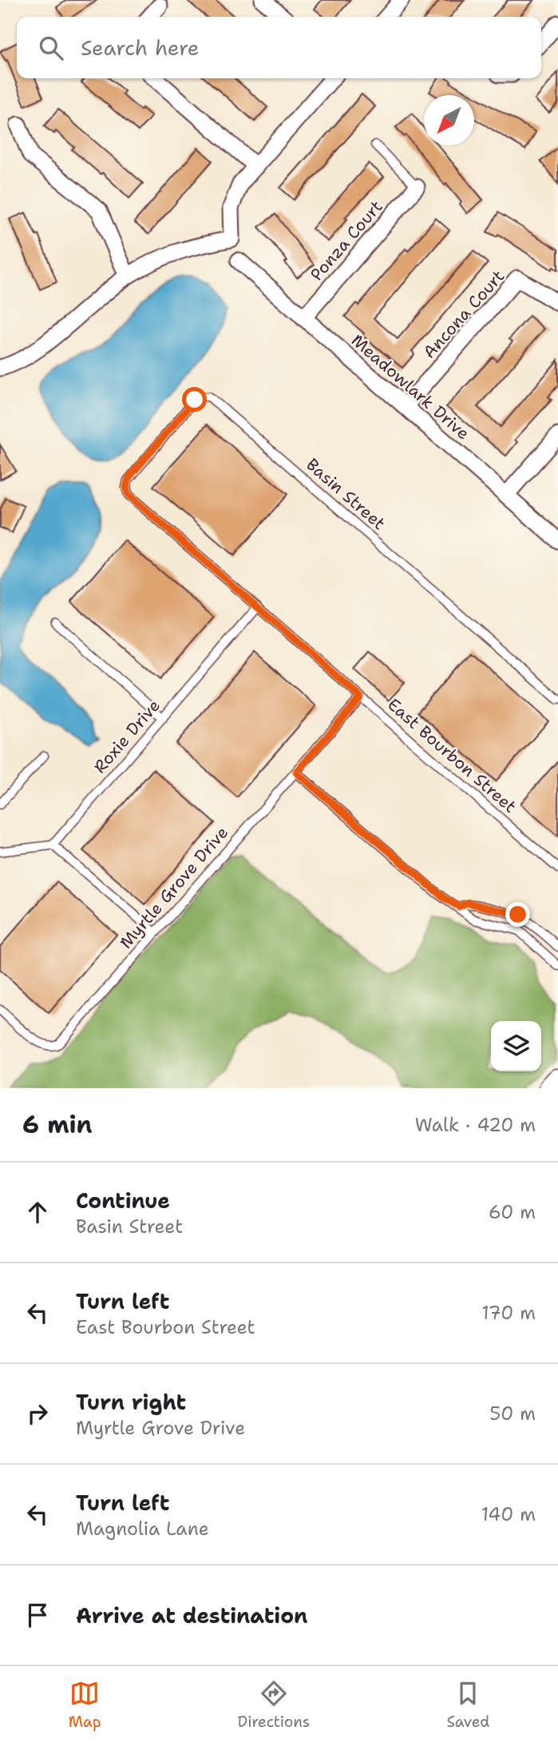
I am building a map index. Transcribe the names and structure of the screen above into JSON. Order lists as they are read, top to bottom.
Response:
{
  "streets": {
    "street": ["Ponza Court", "Ancona Court", "Meadowlark Drive"],
    "lane": [
      "Basin Street",
      "Roxie Drive",
      "East Bourbon Street",
      "Myrtle Grove Drive"
    ]
  },
  "crossings": [
    ["Ponza Court", "Meadowlark Drive"],
    ["Ancona Court", "Meadowlark Drive"],
    ["Basin Street", "East Bourbon Street"],
    ["Roxie Drive", "East Bourbon Street"],
    ["East Bourbon Street", "Myrtle Grove Drive"]
  ],
  "north": "bottom left",
  "page": {
    "search": "Search here",
    "heading": ["6 min", "Walk · 420 m"],
    "list": [
      ["Continue", "Basin Street", "60 m"],
      ["Turn left", "East Bourbon Street", "170 m"],
      ["Turn right", "Myrtle Grove Drive", "50 m"],
      ["Turn left", "Magnolia Lane", "140 m"],
      "Arrive at destination"
    ],
    "nav": ["Map", "Directions", "Saved"]
  }
}
